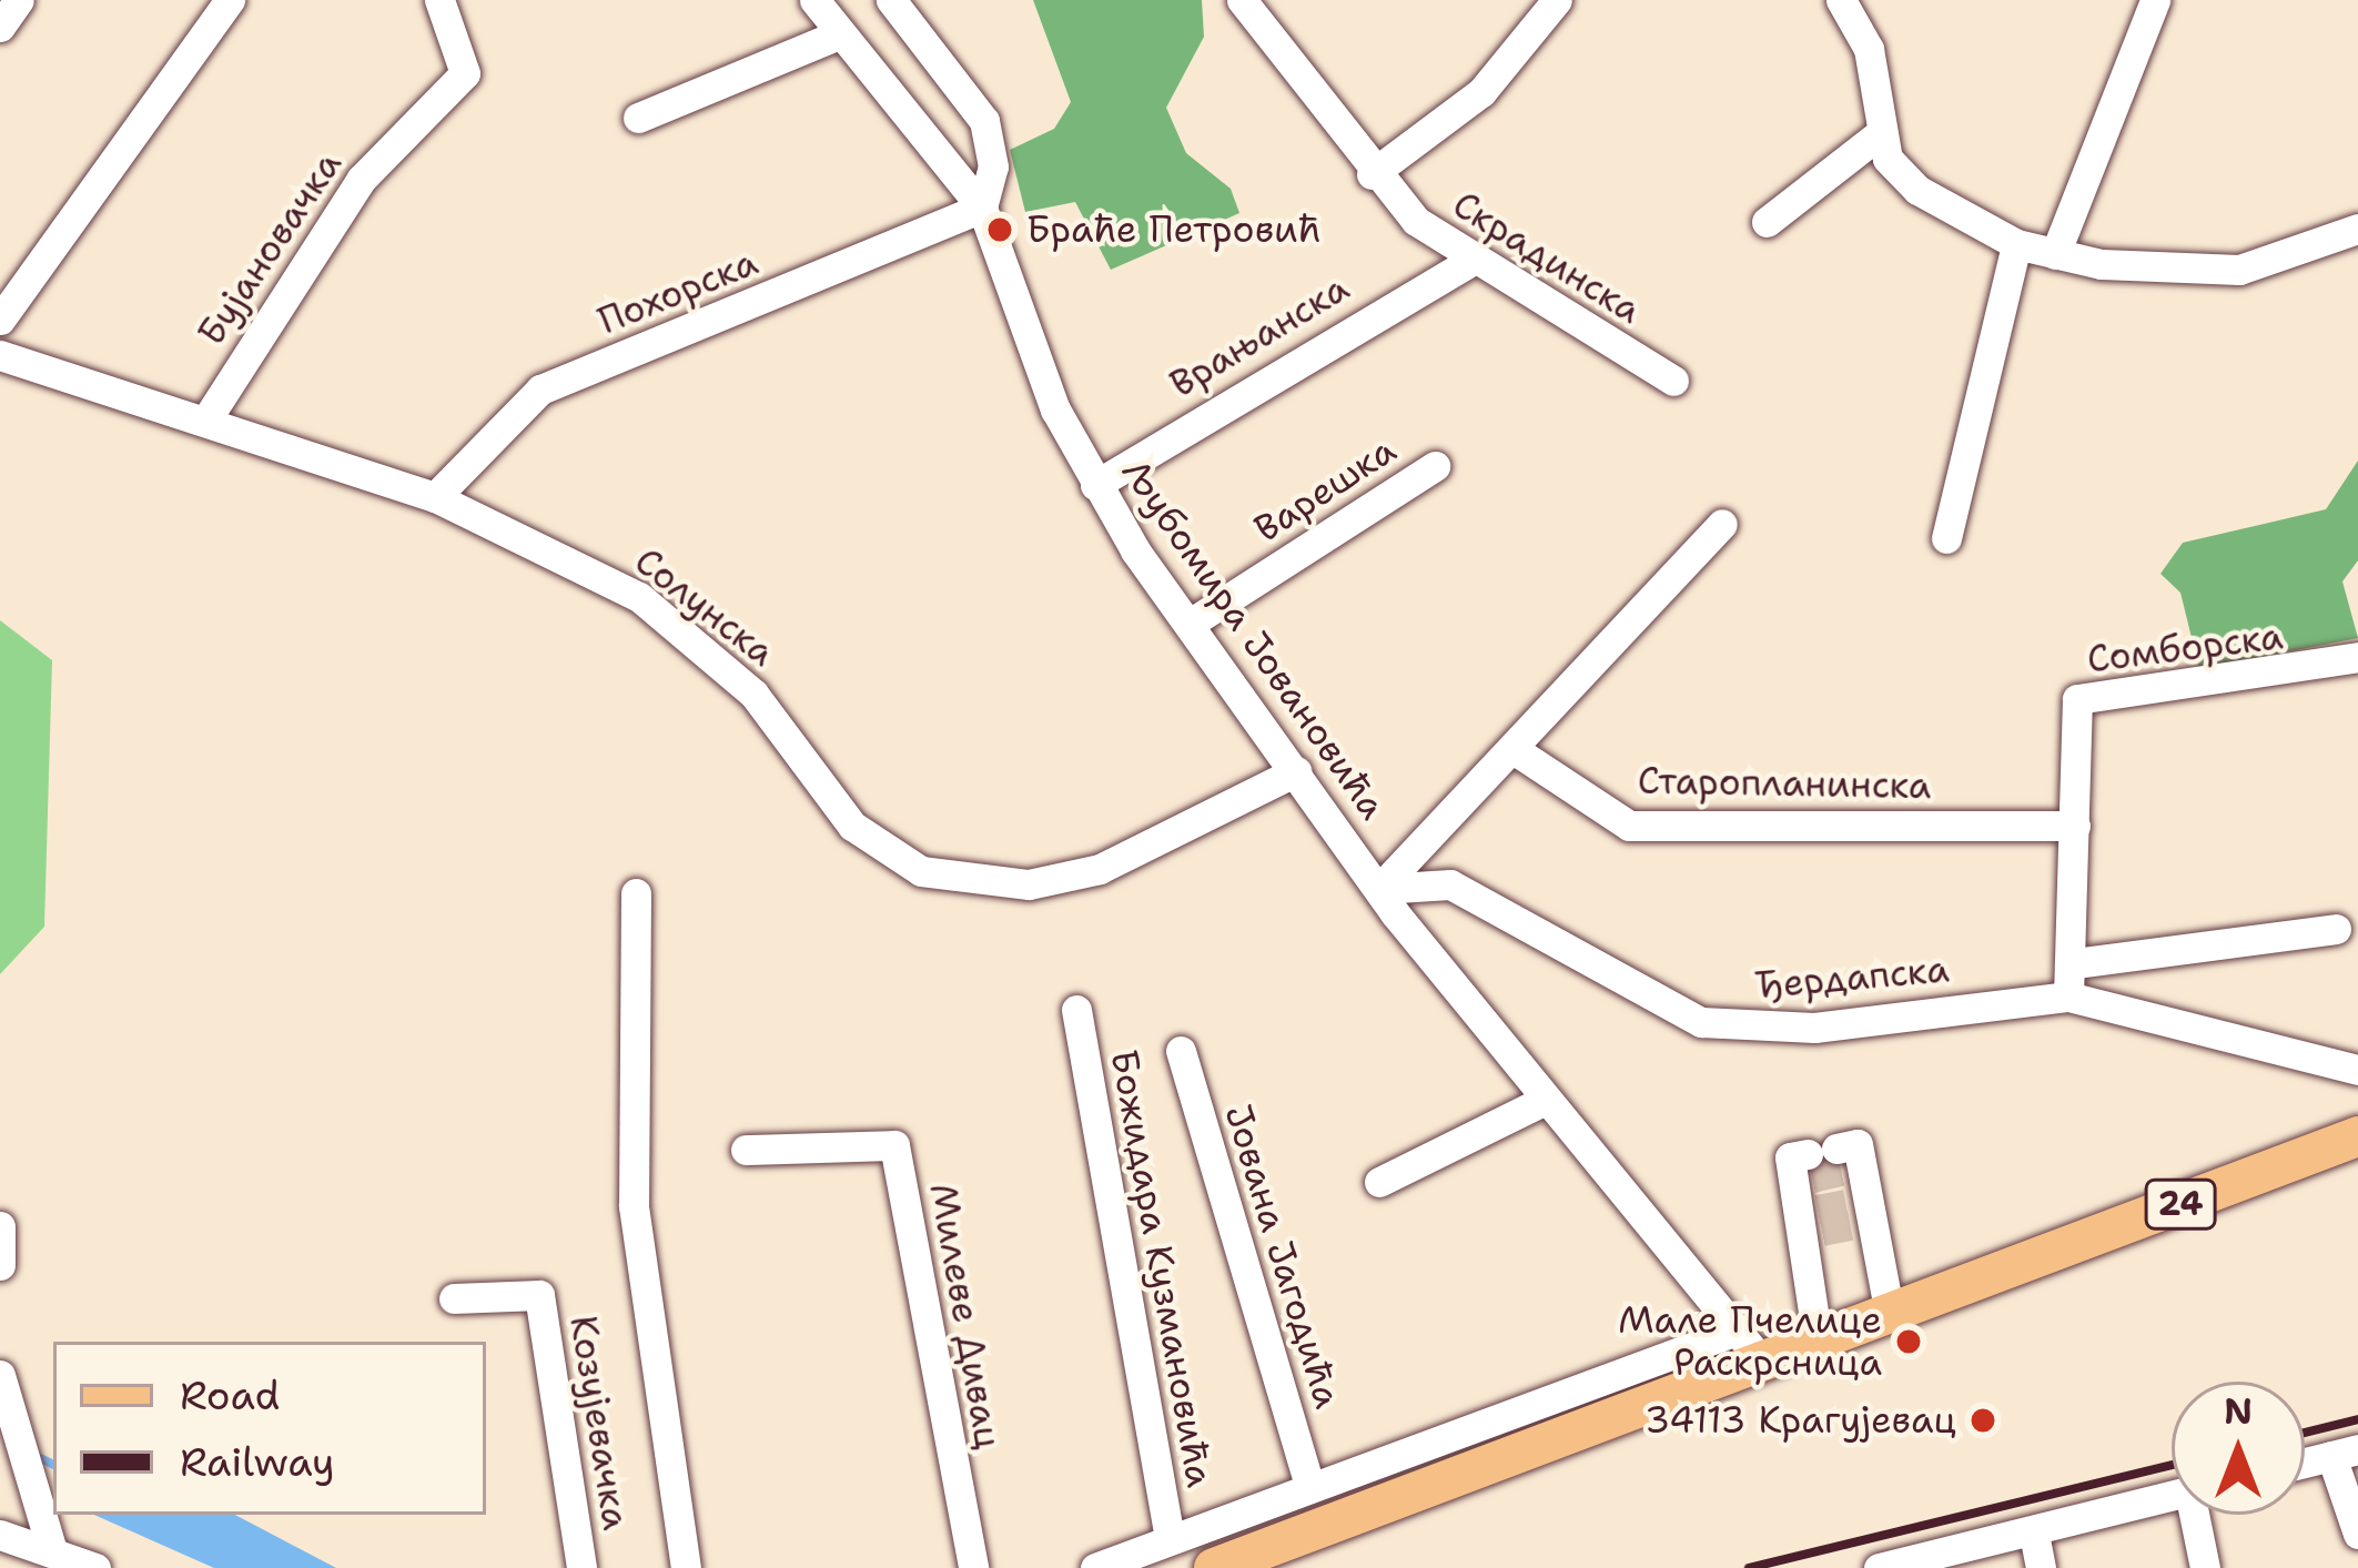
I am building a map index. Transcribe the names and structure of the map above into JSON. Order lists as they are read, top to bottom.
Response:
{
  "streets": {
    "main road": ["24"],
    "street": [
      "Бујановачка",
      "Скрадинска",
      "Похорска",
      "Врањанска",
      "Варешка",
      "Солунска",
      "Љубомира Јовановића",
      "Сомборска",
      "Старопланинска",
      "Ђердапска",
      "Јована Јагодића",
      "Божидара Кузмановића",
      "Милеве Дивац",
      "Козујевачка"
    ]
  },
  "crossings": [
    ["Бујановачка", "Солунска"],
    ["Скрадинска", "Врањанска"],
    ["Похорска", "Солунска"],
    ["Похорска", "Љубомира Јовановића"],
    ["Врањанска", "Љубомира Јовановића"],
    ["Варешка", "Љубомира Јовановића"],
    ["Солунска", "Љубомира Јовановића"],
    ["Љубомира Јовановића", "Ђердапска"],
    ["Љубомира Јовановића", "24"],
    ["Сомборска", "Старопланинска"],
    ["Сомборска", "Ђердапска"]
  ],
  "places": ["Браће Петровић", "Мале Пчелице Раскрсница", "34113 Крагујевац"],
  "legend": ["Road", "Railway"],
  "north": "top"
}
